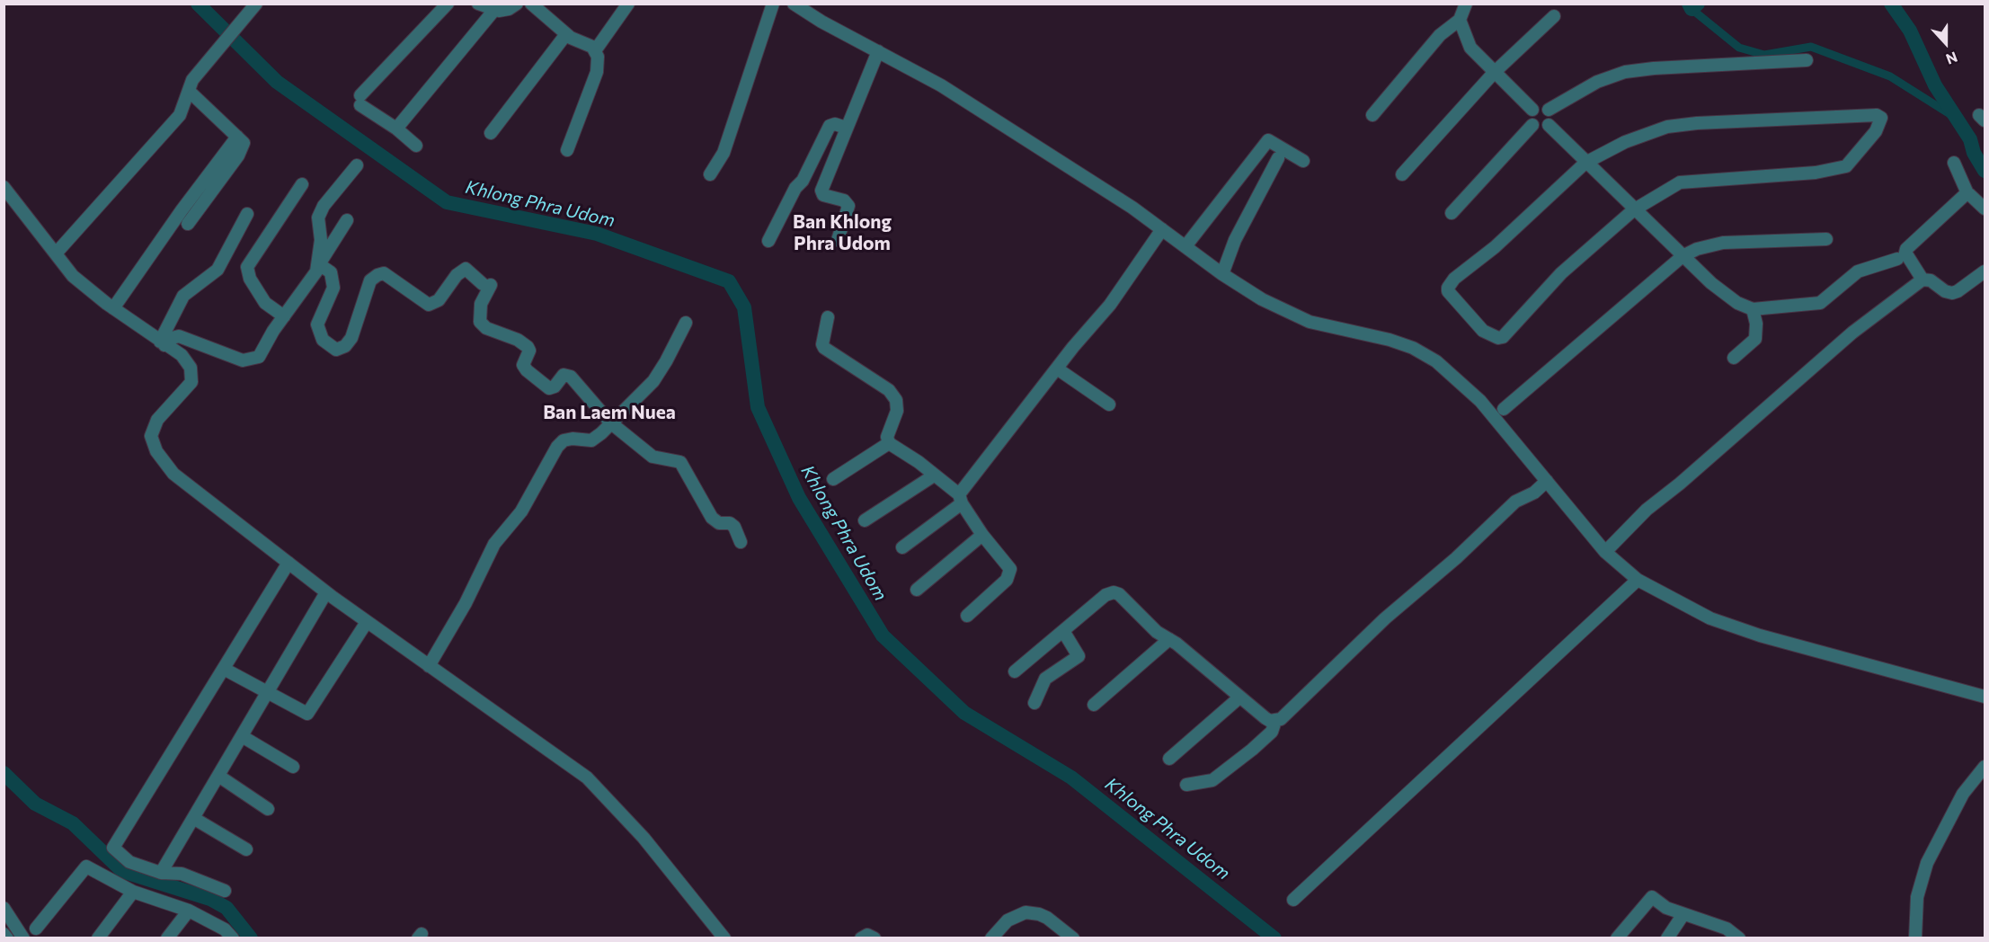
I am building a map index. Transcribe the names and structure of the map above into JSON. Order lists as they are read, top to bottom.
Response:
{
  "districts": ["Ban Khlong Phra Udom", "Ban Laem Nuea"],
  "water": ["Khlong Phra Udom"],
  "north": "bottom"
}
